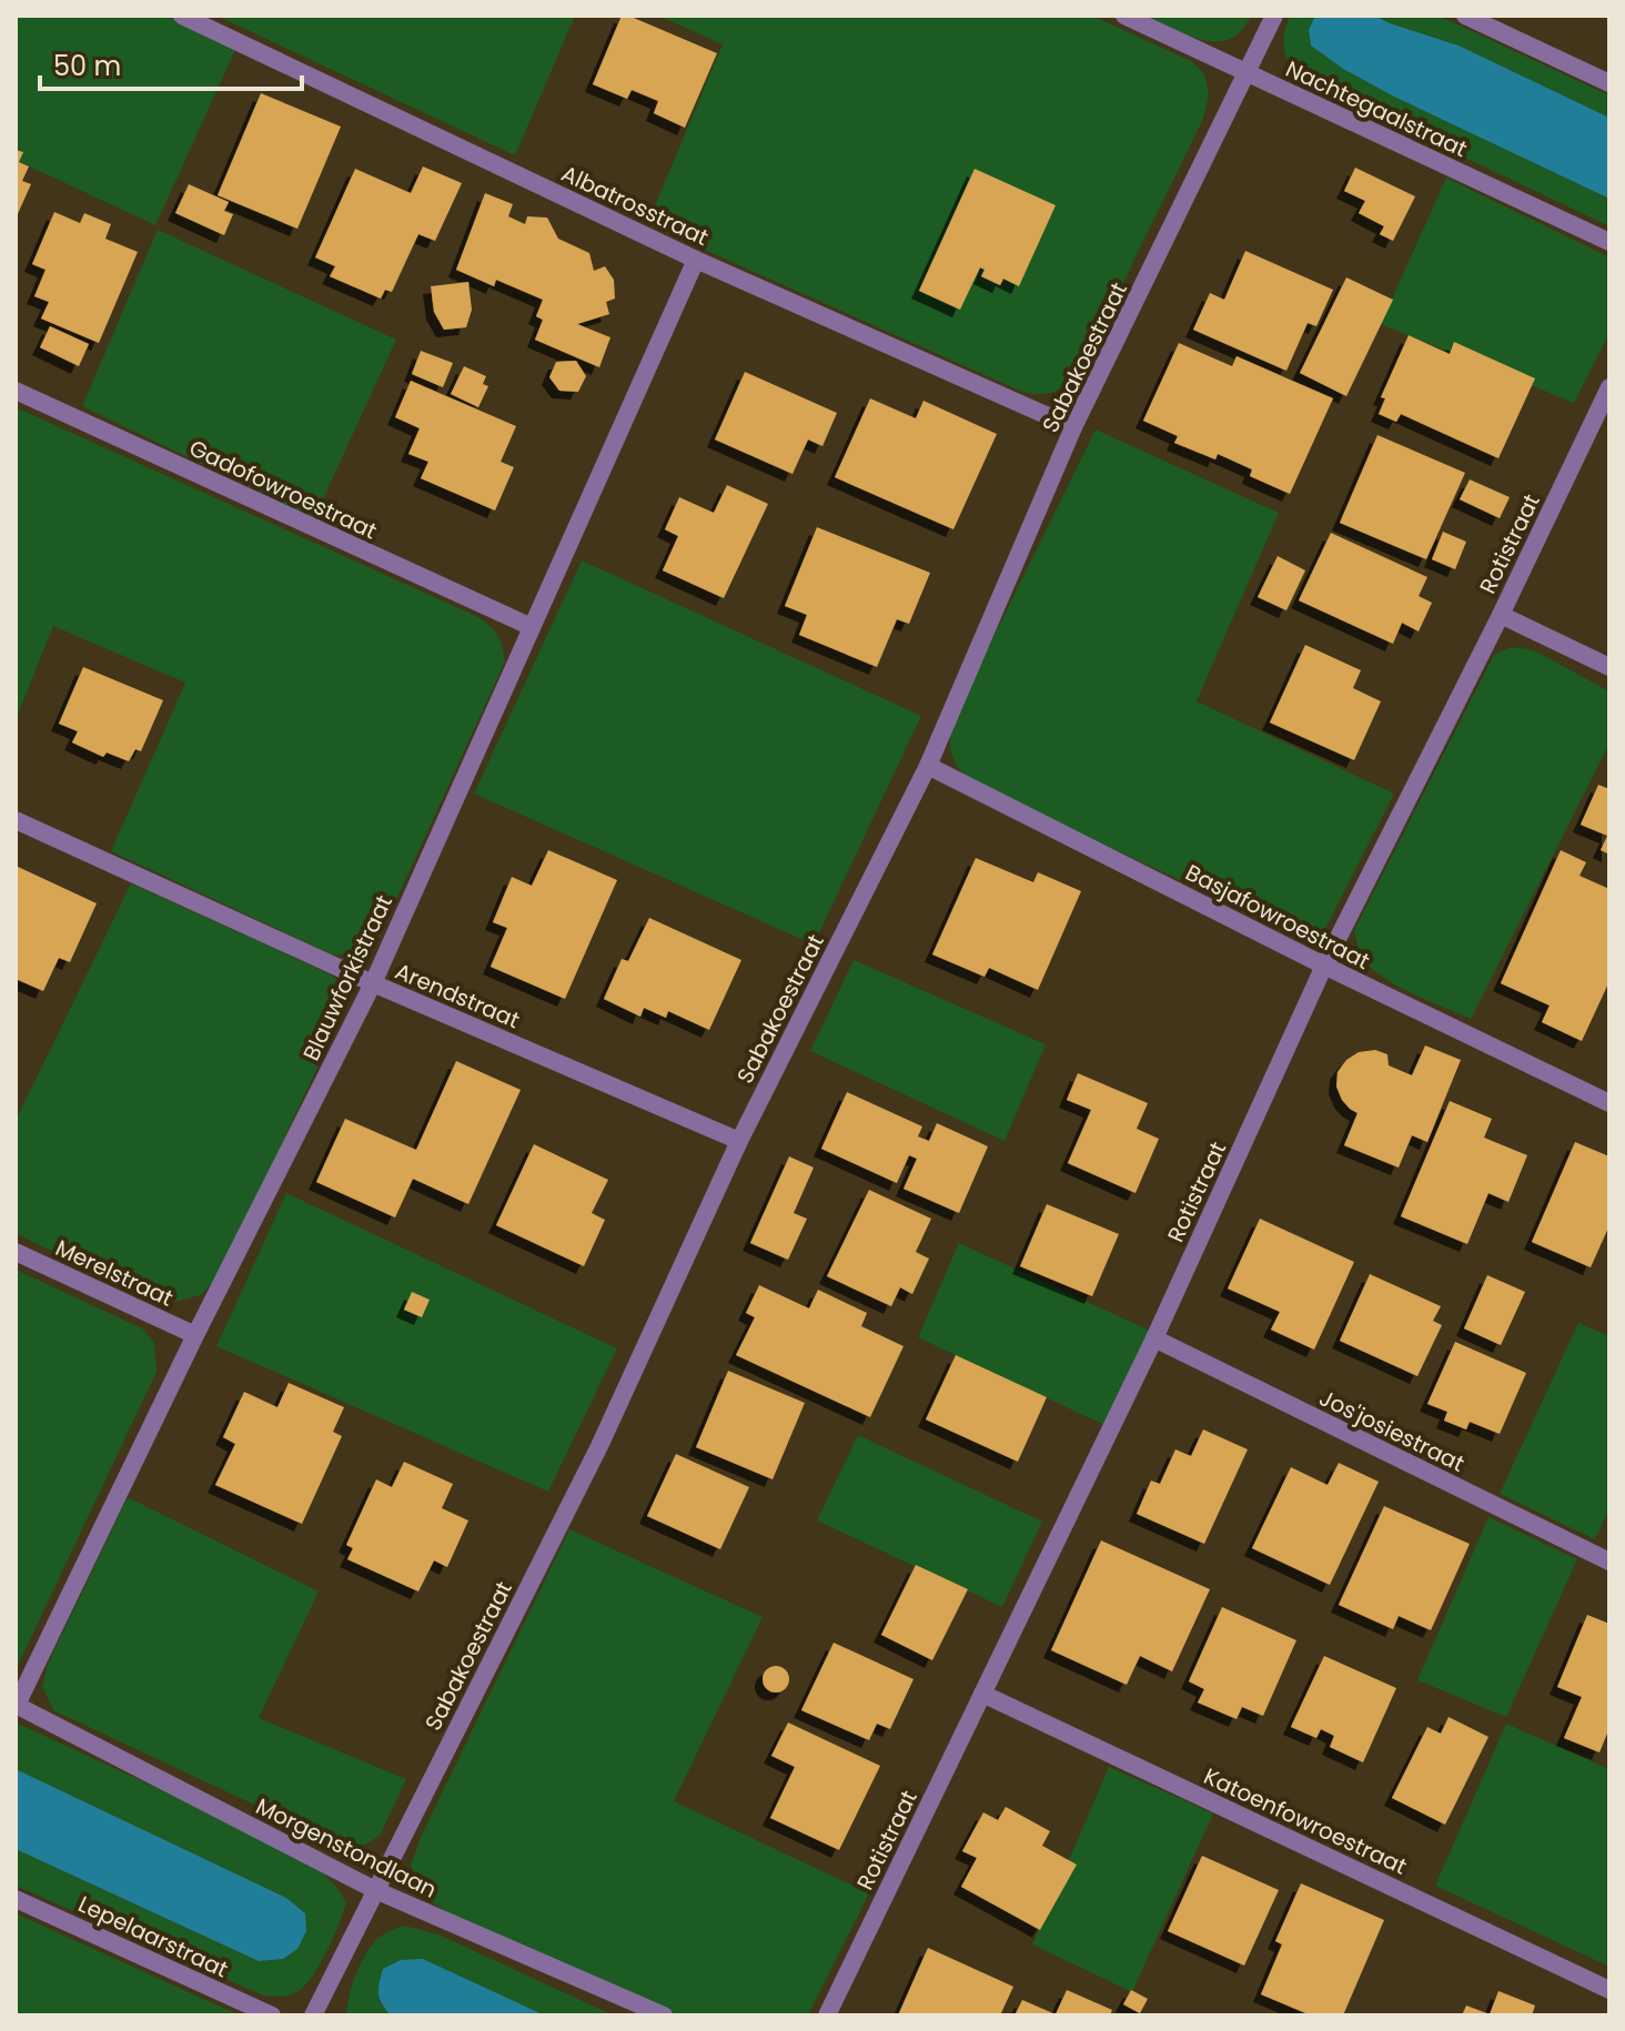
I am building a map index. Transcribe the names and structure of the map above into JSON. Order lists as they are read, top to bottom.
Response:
{
  "streets": {
    "street": [
      "Nachtegaalstraat",
      "Albatrosstraat",
      "Sabakoestraat",
      "Gadofowroestraat",
      "Rotistraat",
      "Basjafowroestraat",
      "Blauwforkistraat",
      "Arendstraat",
      "Merelstraat",
      "Jos'josiestraat",
      "Katoenfowroestraat",
      "Morgenstondlaan",
      "Lepelaarstraat"
    ]
  },
  "crossings": [
    ["Nachtegaalstraat", "Sabakoestraat"],
    ["Albatrosstraat", "Sabakoestraat"],
    ["Albatrosstraat", "Blauwforkistraat"],
    ["Sabakoestraat", "Basjafowroestraat"],
    ["Sabakoestraat", "Arendstraat"],
    ["Sabakoestraat", "Morgenstondlaan"],
    ["Gadofowroestraat", "Blauwforkistraat"],
    ["Rotistraat", "Basjafowroestraat"],
    ["Rotistraat", "Jos'josiestraat"],
    ["Rotistraat", "Katoenfowroestraat"],
    ["Blauwforkistraat", "Arendstraat"],
    ["Blauwforkistraat", "Merelstraat"],
    ["Blauwforkistraat", "Morgenstondlaan"]
  ],
  "scale_bar": "50 m"
}
